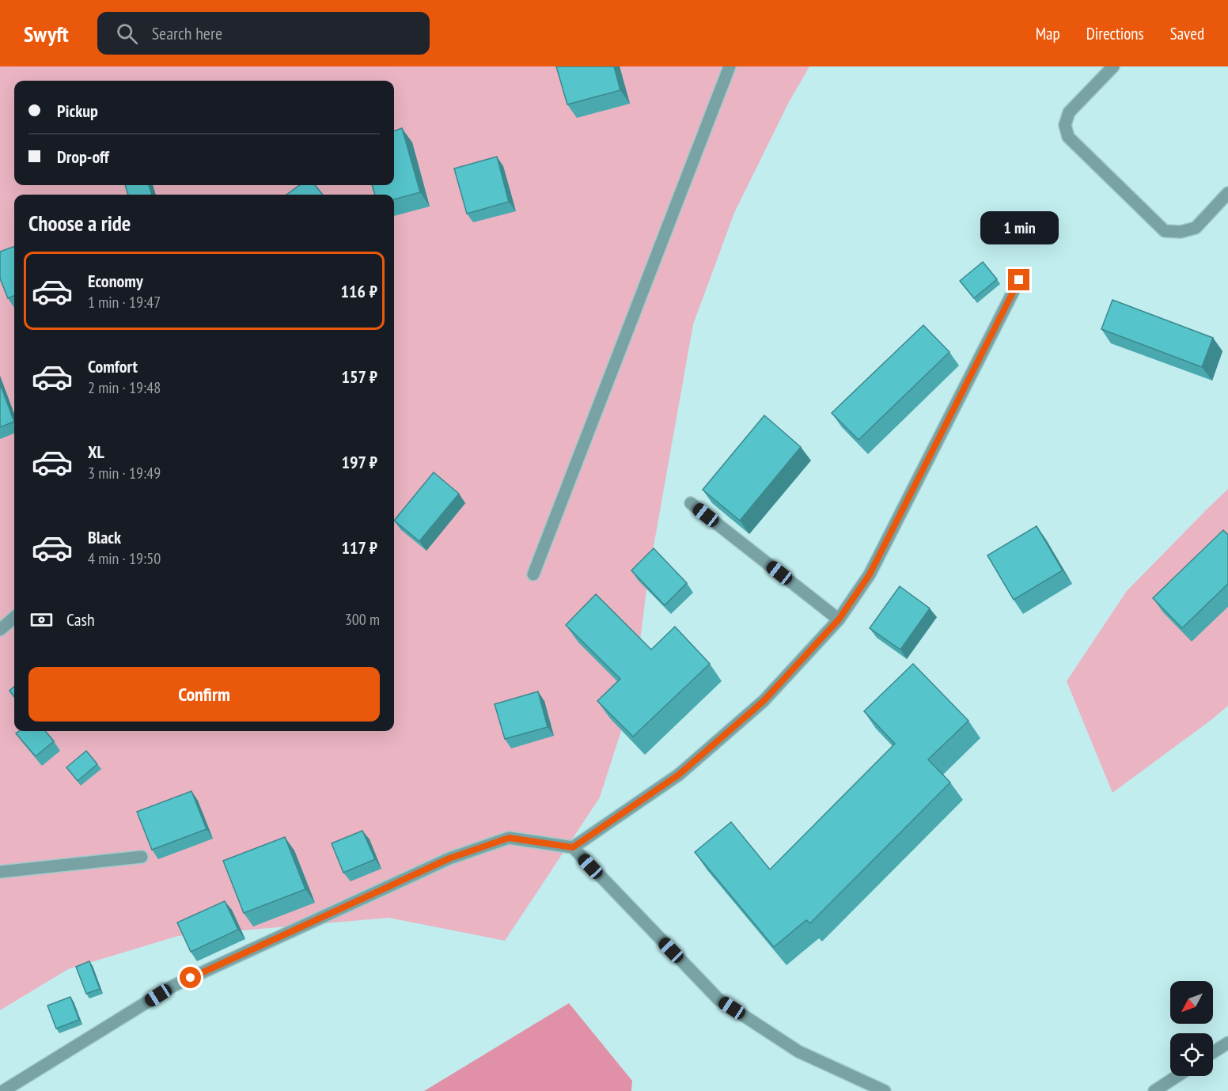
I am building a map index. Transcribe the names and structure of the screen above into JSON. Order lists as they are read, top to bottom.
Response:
{
  "north": "bottom left",
  "page": {
    "header": "Swyft",
    "search": "Search here",
    "nav": ["Map", "Directions", "Saved"],
    "banner": ["Pickup", "Drop-off"],
    "heading": "Choose a ride",
    "bubble": "1 min",
    "list": [
      {
        "name": "Economy",
        "note": "1 min · 19:47",
        "value": "116 ₽"
      },
      {
        "name": "Comfort",
        "note": "2 min · 19:48",
        "value": "157 ₽"
      },
      {
        "name": "XL",
        "note": "3 min · 19:49",
        "value": "197 ₽"
      },
      {
        "name": "Black",
        "note": "4 min · 19:50",
        "value": "117 ₽"
      }
    ],
    "pay": ["Cash", "300 m"],
    "buttons": "Confirm"
  }
}
